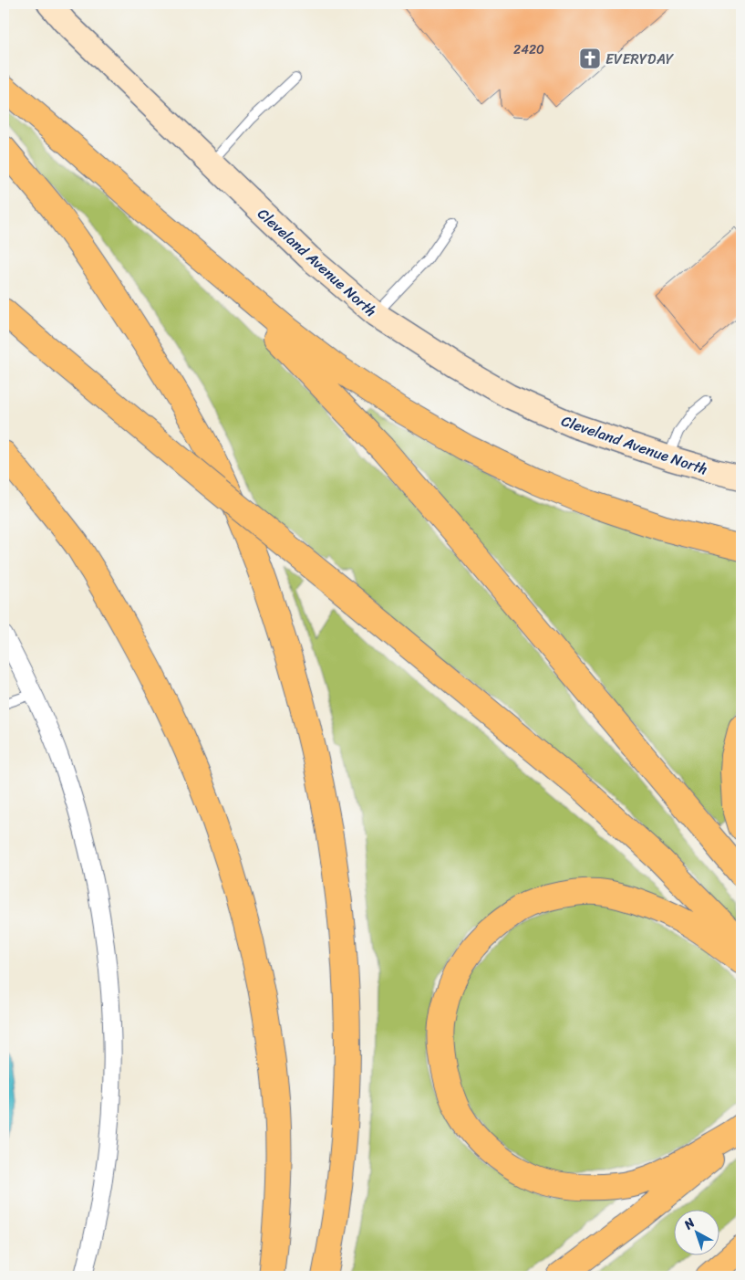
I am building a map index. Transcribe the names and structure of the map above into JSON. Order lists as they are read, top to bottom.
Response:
{
  "streets": {
    "street": ["Cleveland Avenue North"]
  },
  "places": {
    "church": ["EVERYDAY"]
  },
  "house_numbers": ["2420"],
  "north": "top left"
}
